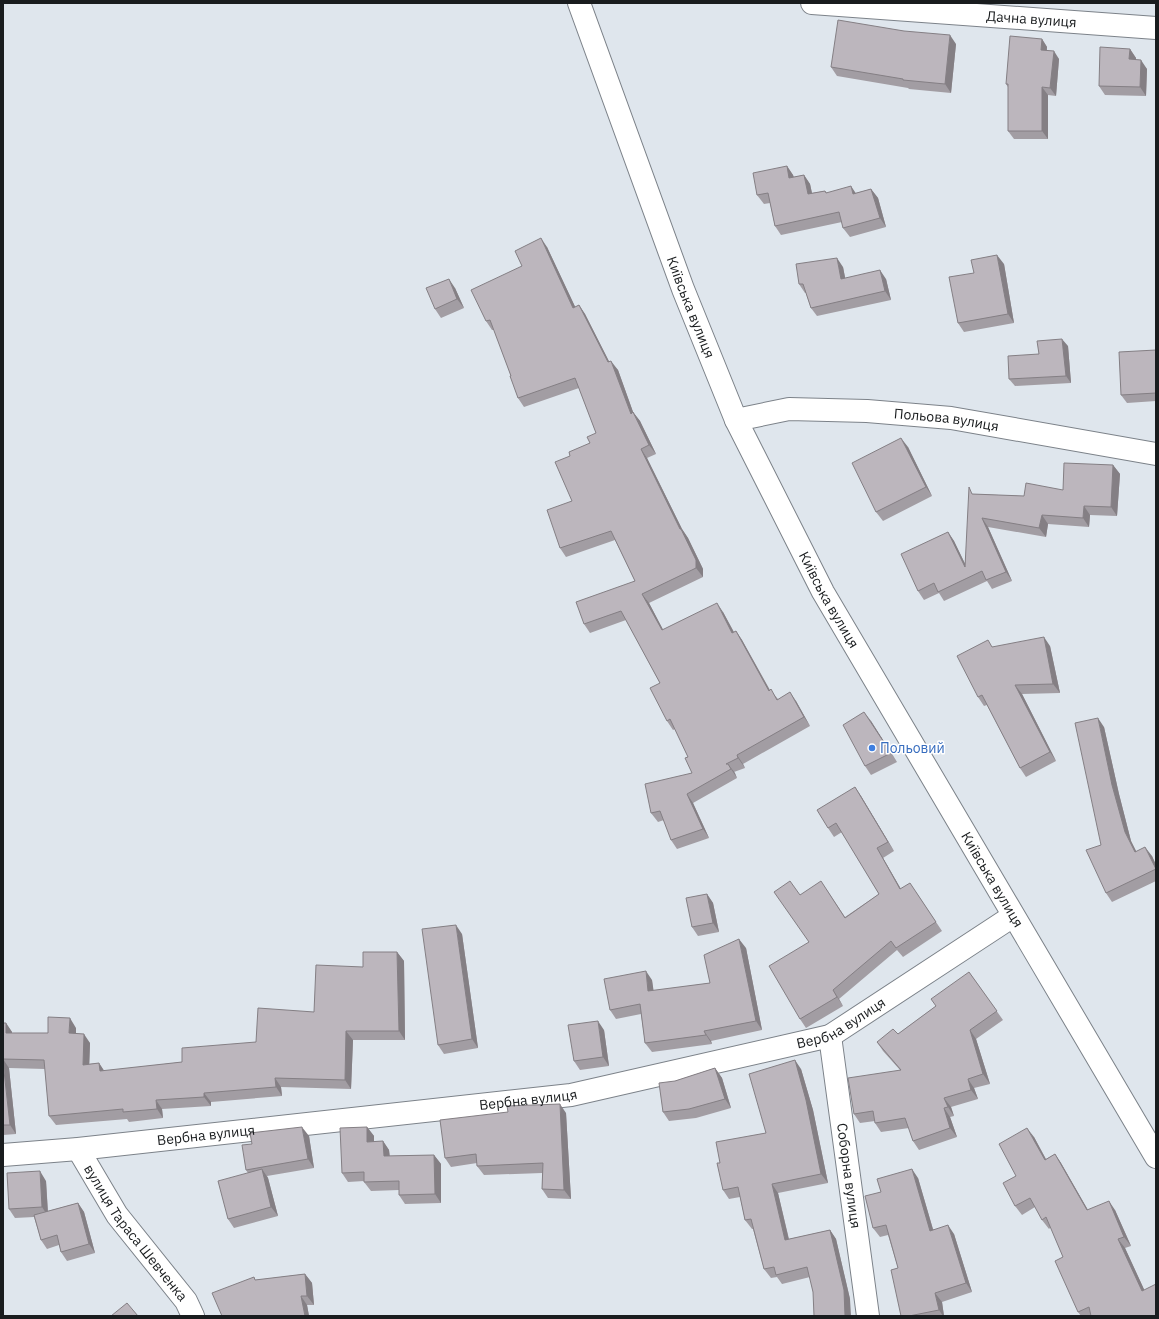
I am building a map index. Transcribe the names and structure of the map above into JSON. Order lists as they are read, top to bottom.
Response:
{
  "streets": {
    "street": [
      "Дачна вулиця",
      "Київська вулиця",
      "Польова вулиця",
      "Вербна вулиця",
      "Соборна вулиця",
      "вулиця Тараса Шевченка"
    ]
  },
  "crossings": [
    ["Київська вулиця", "Польова вулиця"],
    ["Київська вулиця", "Вербна вулиця"],
    ["Вербна вулиця", "Соборна вулиця"],
    ["Вербна вулиця", "вулиця Тараса Шевченка"]
  ],
  "places": ["Польовий"]
}
